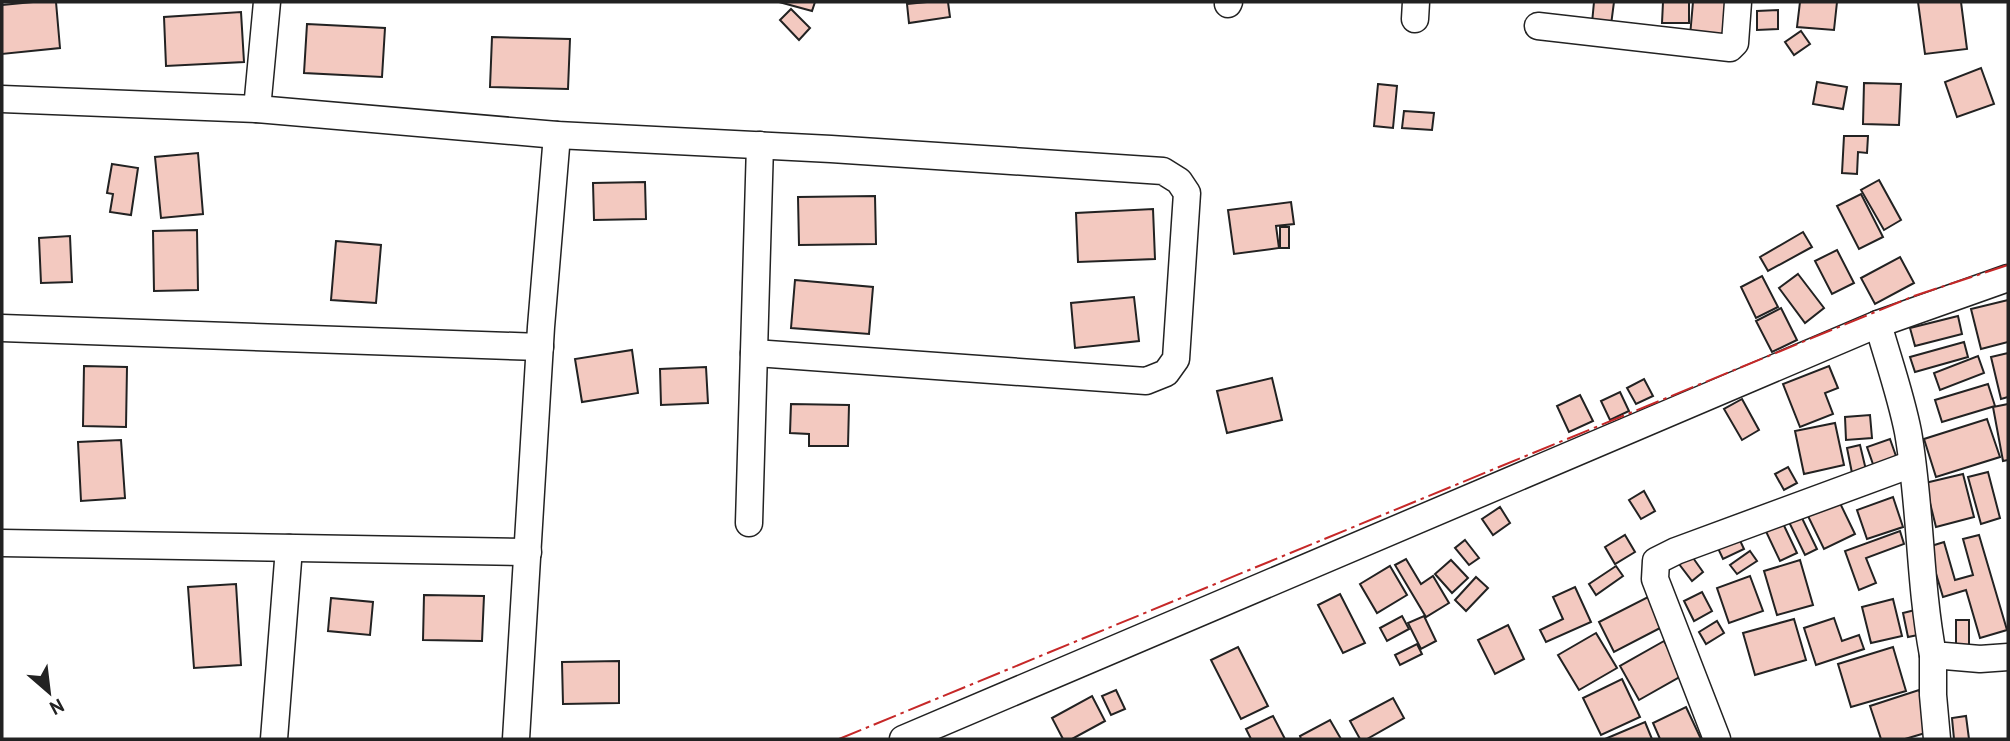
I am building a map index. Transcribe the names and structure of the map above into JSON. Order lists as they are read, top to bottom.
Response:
{
  "north": "bottom right"
}
